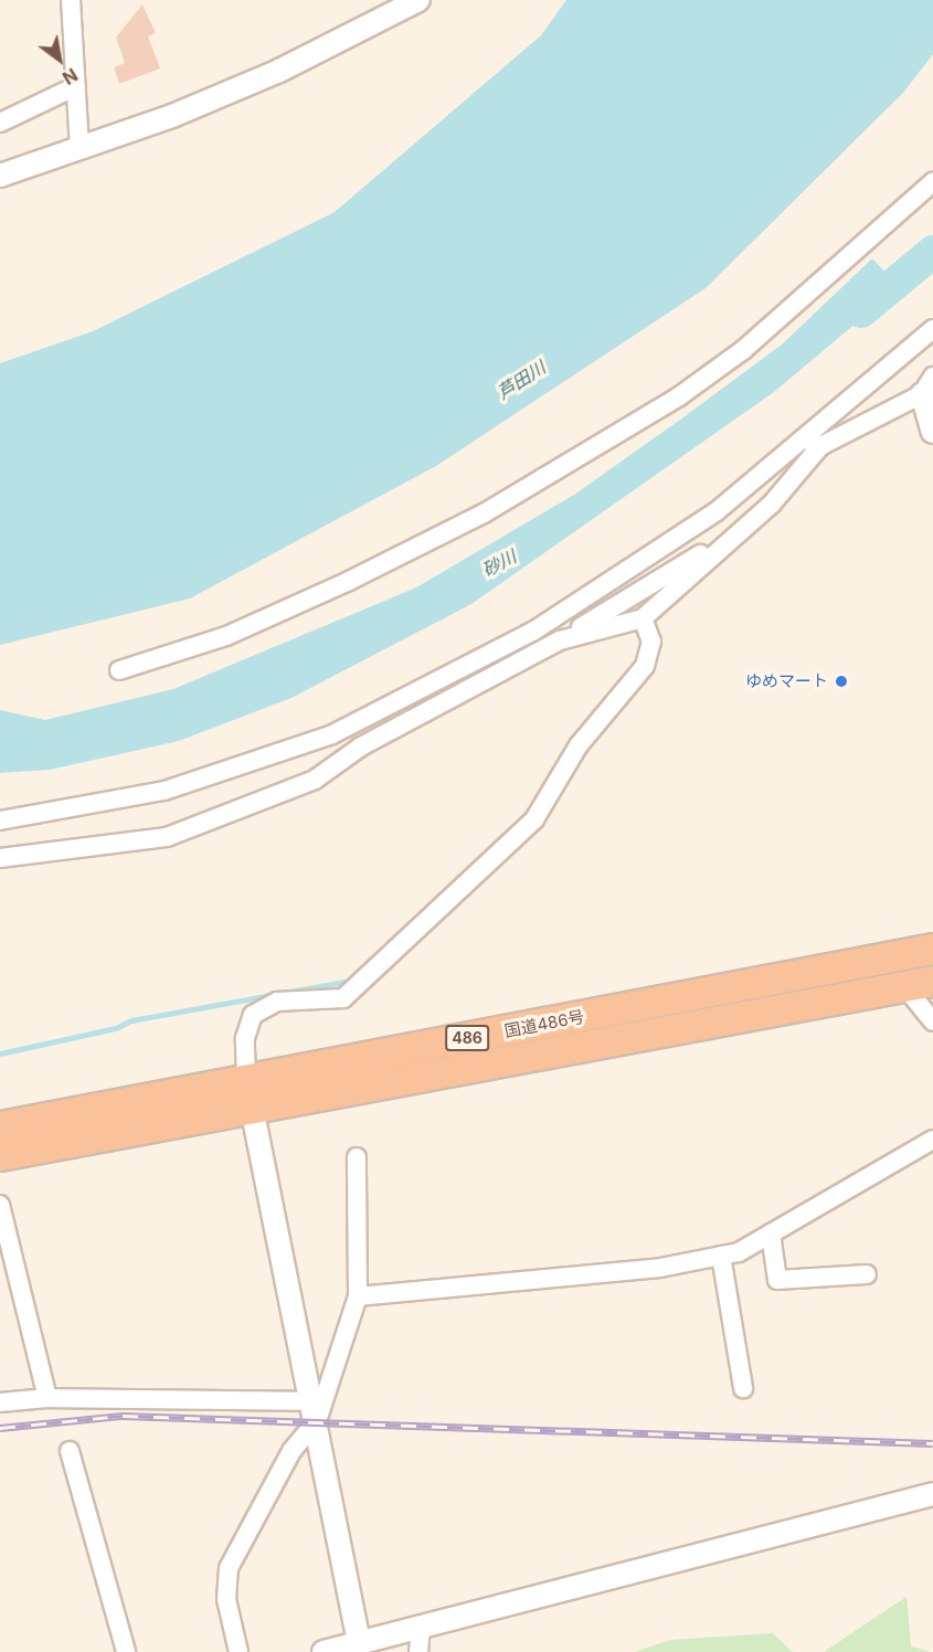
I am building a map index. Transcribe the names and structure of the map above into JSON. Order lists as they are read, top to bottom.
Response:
{
  "streets": {
    "highway": ["国道486号", "486"]
  },
  "water": ["芦田川", "砂川"],
  "places": ["ゆめマート"],
  "north": "bottom right"
}
